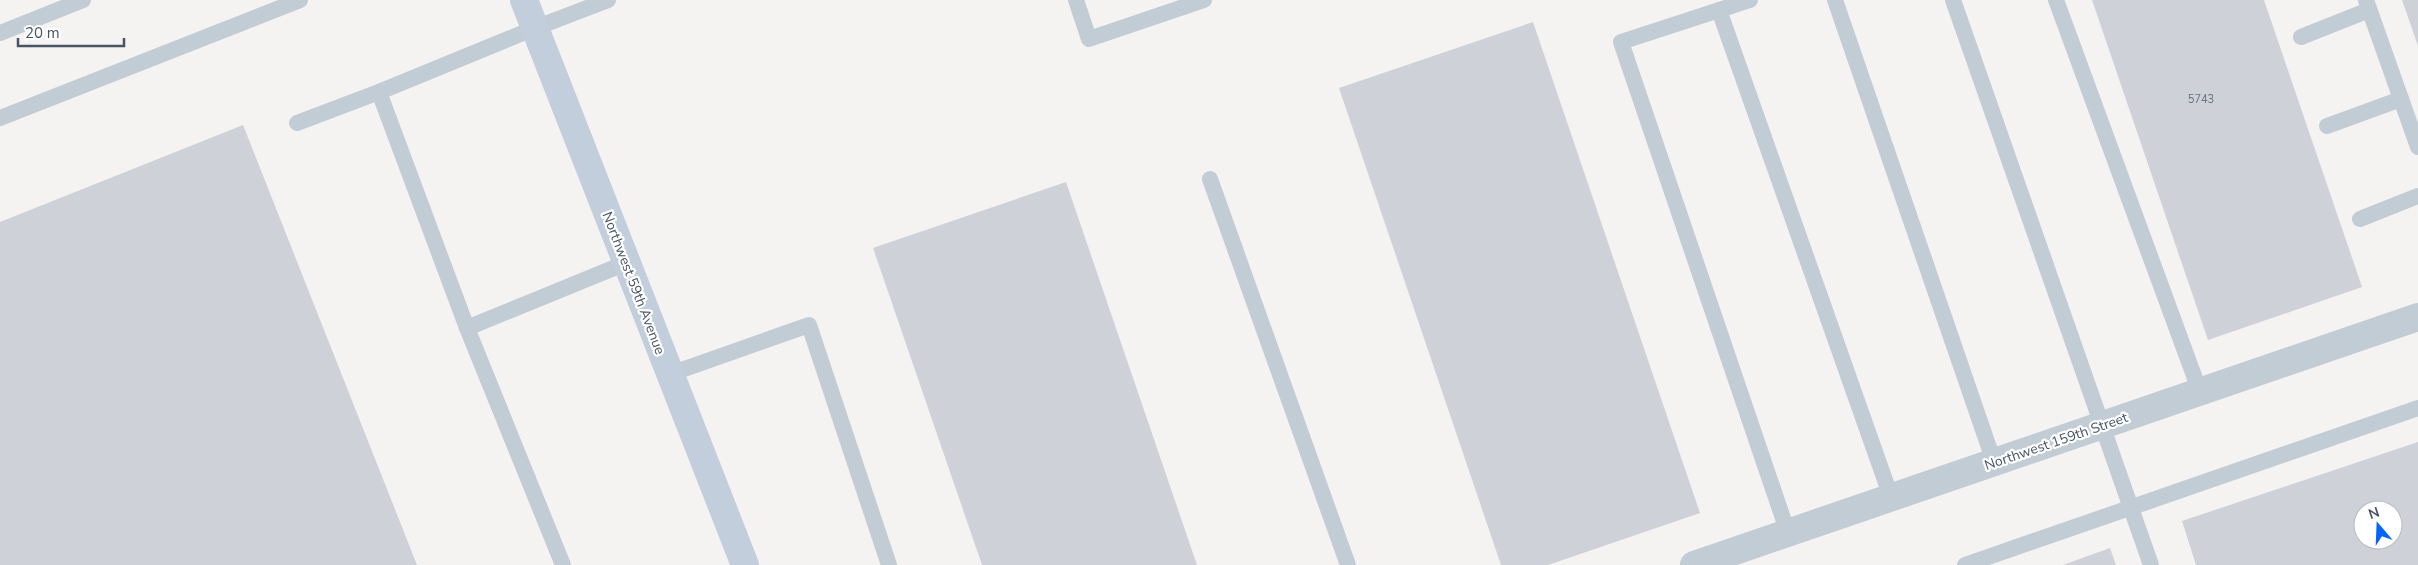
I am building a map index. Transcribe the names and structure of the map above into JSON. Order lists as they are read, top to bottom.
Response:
{
  "streets": {
    "street": ["Northwest 59th Avenue", "Northwest 159th Street"]
  },
  "house_numbers": ["5743"],
  "scale_bar": "20 m",
  "north": "top"
}
